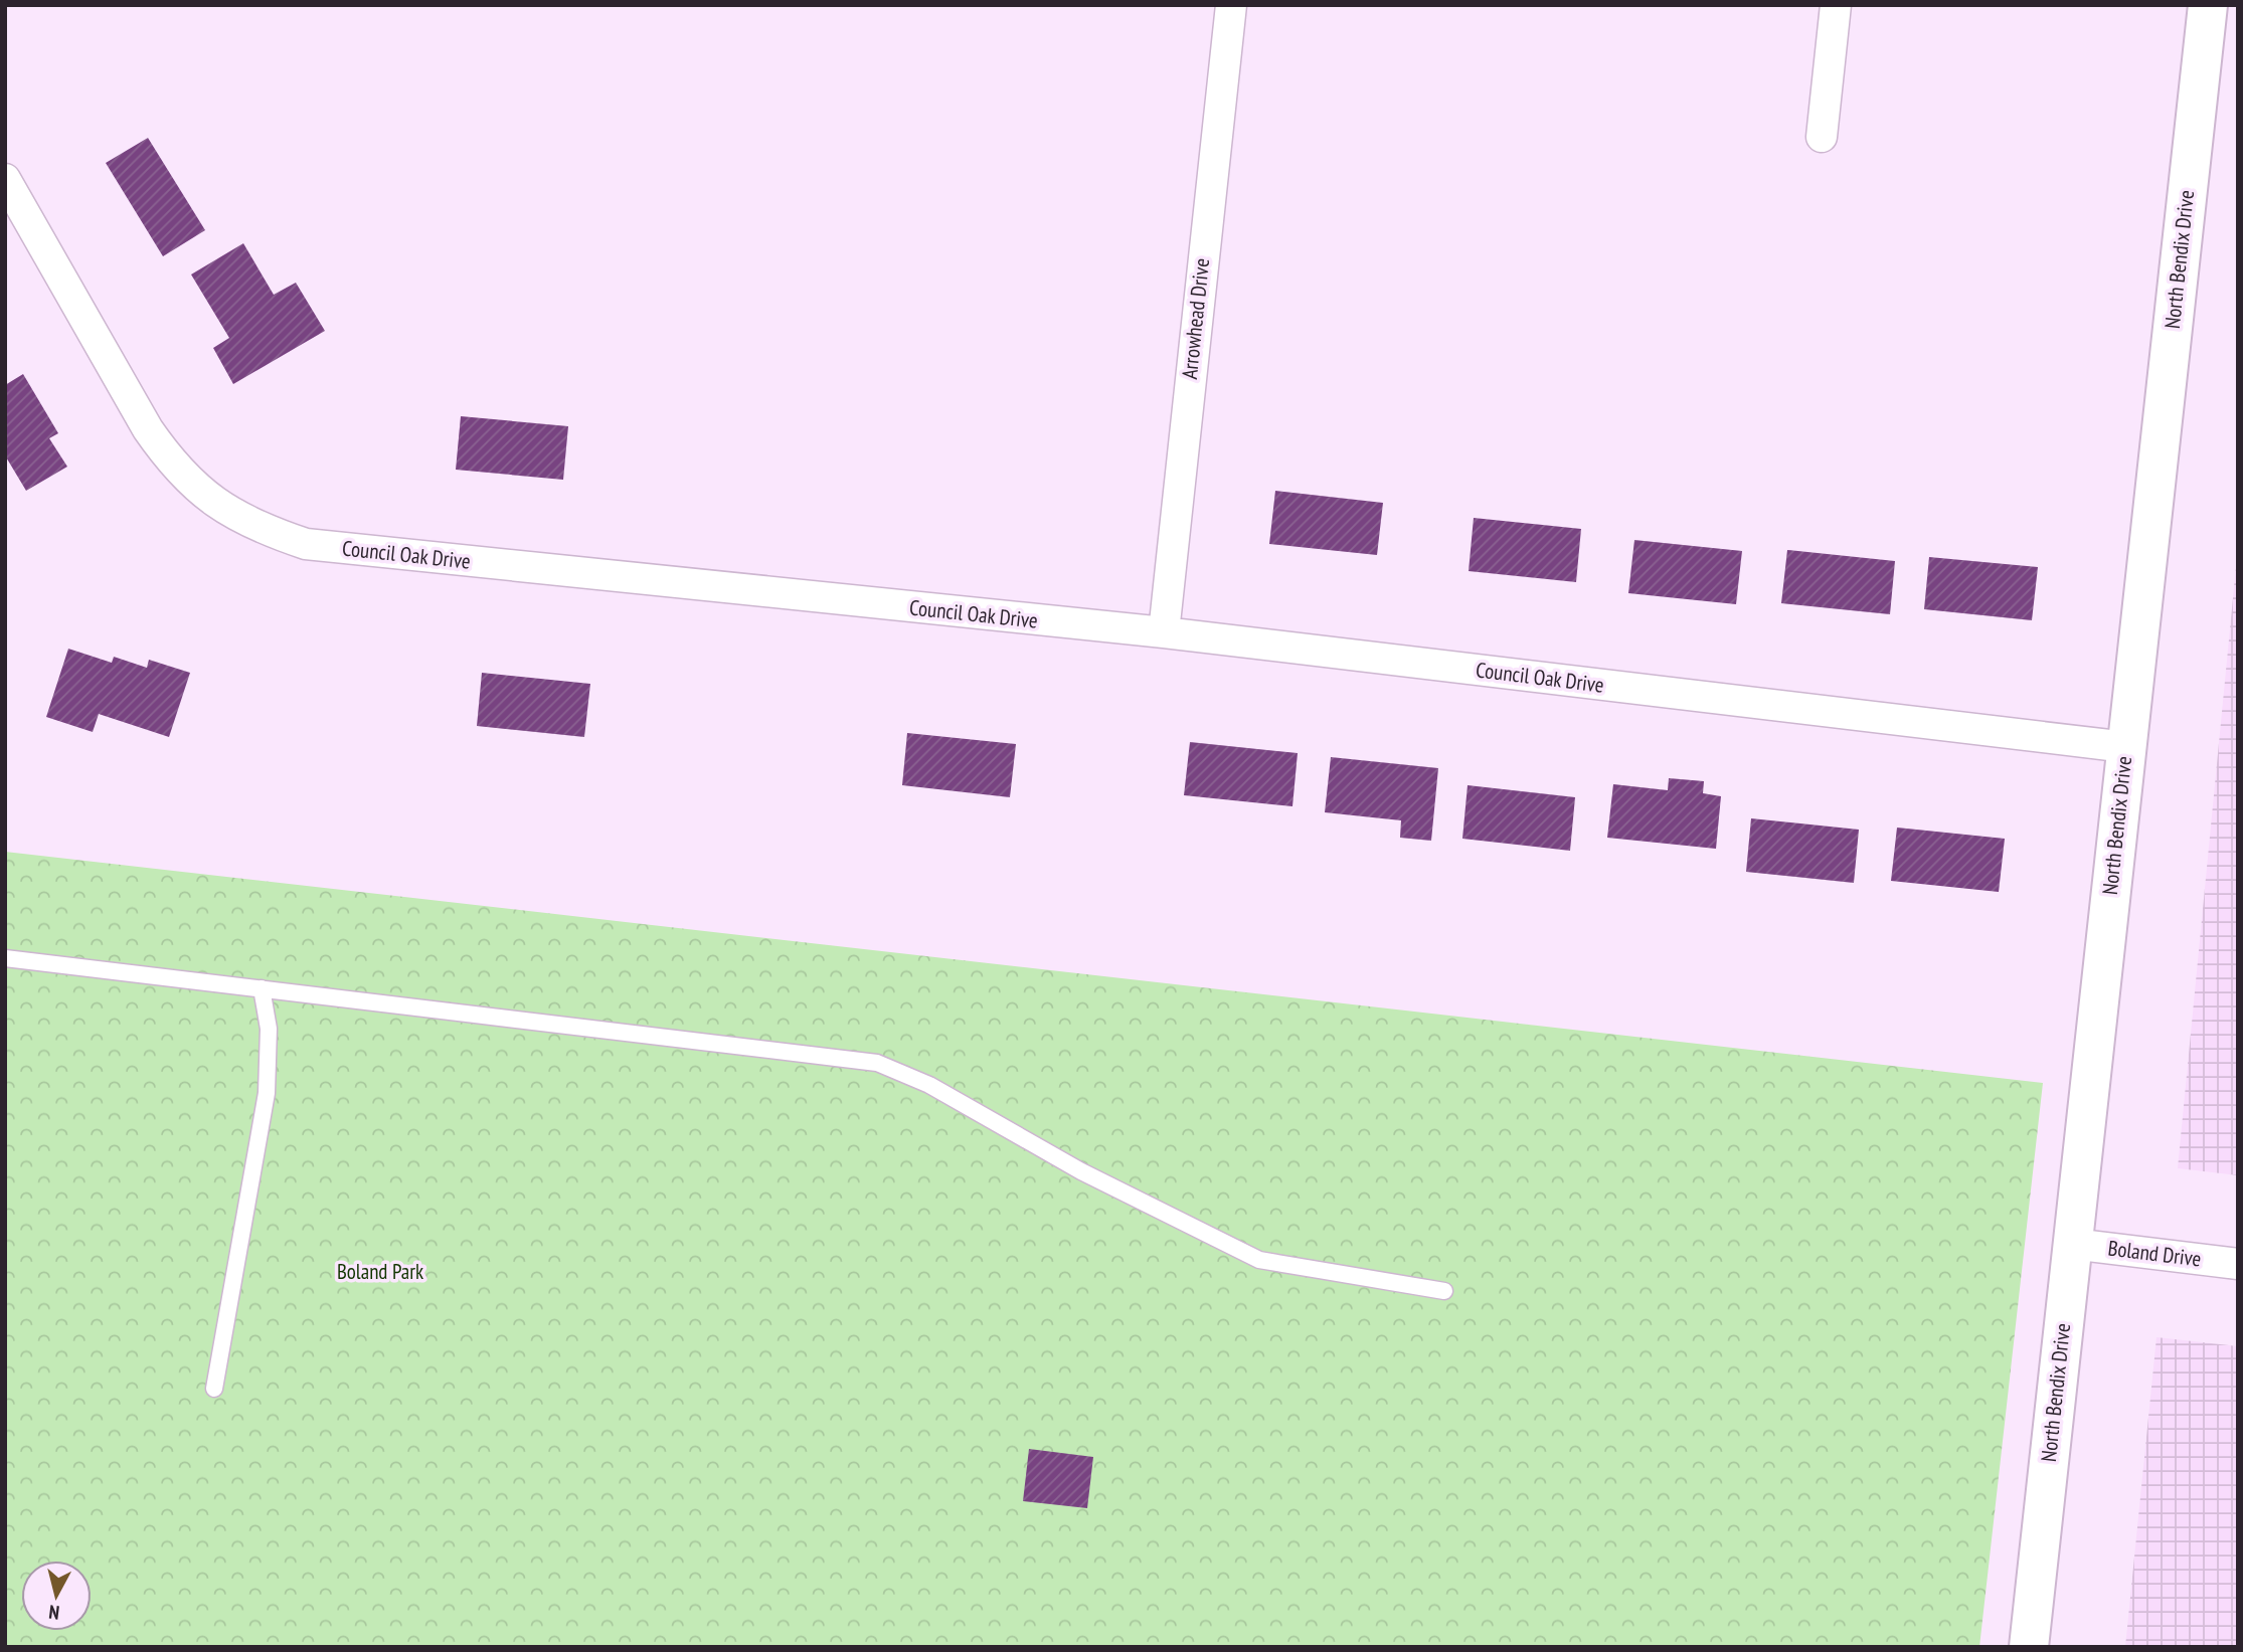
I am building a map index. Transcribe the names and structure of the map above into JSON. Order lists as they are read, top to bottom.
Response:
{
  "streets": {
    "street": [
      "North Bendix Drive",
      "Arrowhead Drive",
      "Council Oak Drive",
      "Boland Drive"
    ]
  },
  "crossings": [
    ["North Bendix Drive", "Council Oak Drive"],
    ["North Bendix Drive", "Boland Drive"],
    ["Arrowhead Drive", "Council Oak Drive"]
  ],
  "parks": ["Boland Park"],
  "north": "bottom"
}
